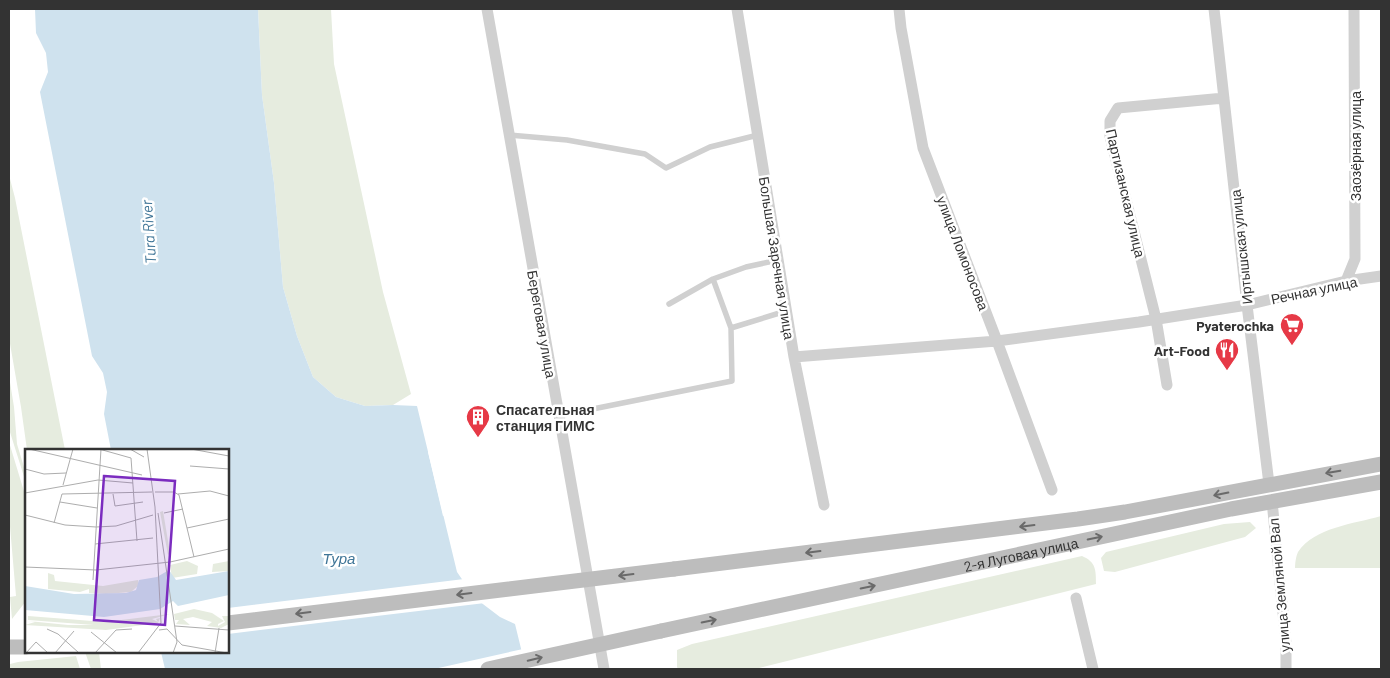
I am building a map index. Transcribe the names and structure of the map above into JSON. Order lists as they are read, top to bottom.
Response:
{
  "streets": {
    "main road": ["2-я Луговая улица"],
    "street": [
      "Заозёрная улица",
      "Партизанская улица",
      "Иртышская улица",
      "улица Ломоносова",
      "Большая Заречная улица",
      "Речная улица",
      "Береговая улица",
      "улица Земляной Вал"
    ]
  },
  "crossings": [
    ["Заозёрная улица", "Речная улица"],
    ["Партизанская улица", "Иртышская улица"],
    ["Партизанская улица", "Речная улица"],
    ["Иртышская улица", "Речная улица"],
    ["Иртышская улица", "2-я Луговая улица"],
    ["улица Ломоносова", "Речная улица"],
    ["Большая Заречная улица", "Речная улица"],
    ["2-я Луговая улица", "улица Земляной Вал"]
  ],
  "water": ["Tura River", "Тура"],
  "places": {
    "supermarket": ["Pyaterochka"],
    "restaurant": ["Art-Food"],
    "building": ["Спасательная станция ГИМС"]
  }
}
